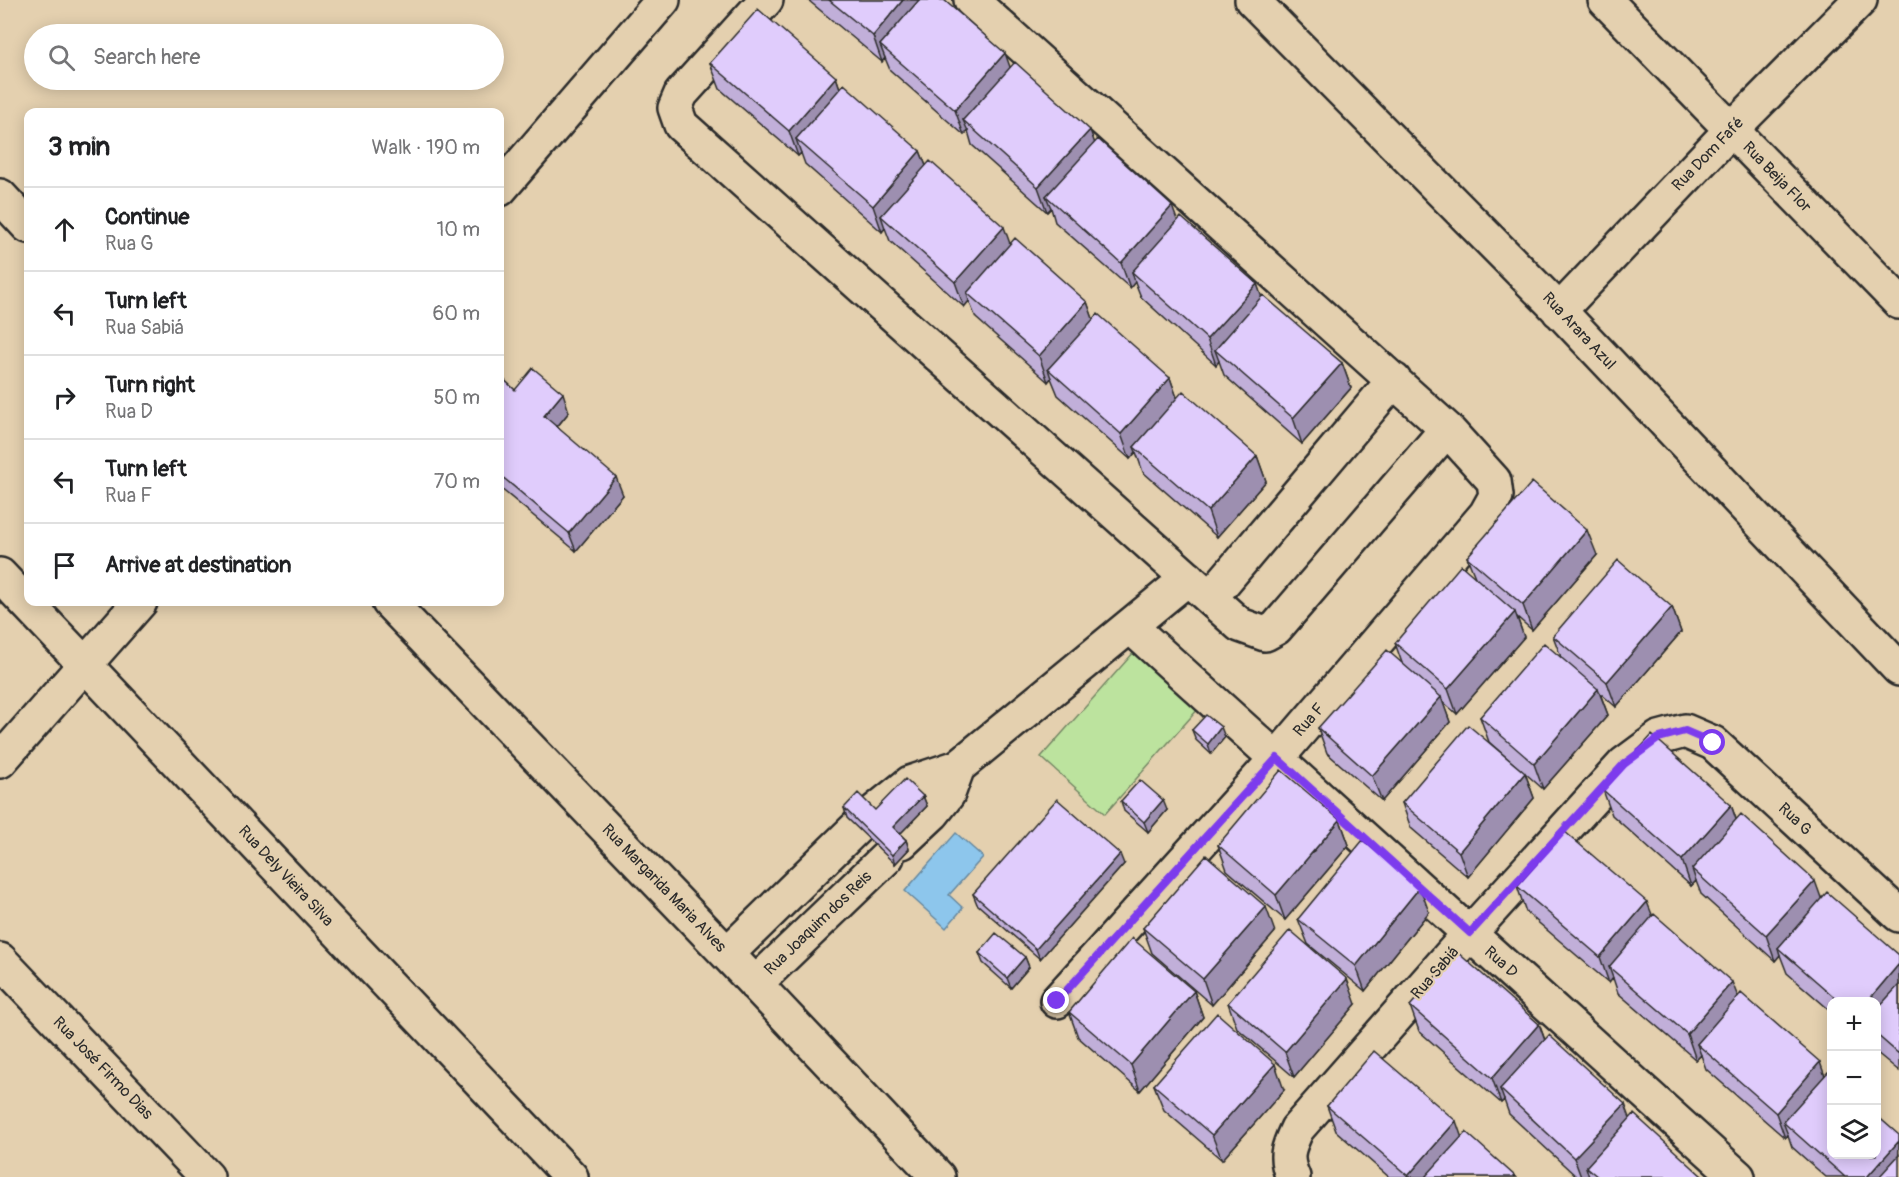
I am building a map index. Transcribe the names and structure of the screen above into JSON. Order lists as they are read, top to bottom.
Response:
{
  "streets": {
    "street": [
      "Rua Dom Fafé",
      "Rua Beija Flor",
      "Rua Arara Azul",
      "Rua F",
      "Rua G",
      "Rua Dely Vieira Silva",
      "Rua Margarida Maria Alves",
      "Rua Joaquim dos Reis",
      "Rua D",
      "Rua Sabiá",
      "Rua José Firmo Dias"
    ]
  },
  "crossings": [
    ["Rua Dom Fafé", "Rua Beija Flor"],
    ["Rua Dom Fafé", "Rua Arara Azul"],
    ["Rua F", "Rua D"],
    ["Rua G", "Rua Sabiá"],
    ["Rua Margarida Maria Alves", "Rua Joaquim dos Reis"],
    ["Rua D", "Rua Sabiá"]
  ],
  "page": {
    "search": "Search here",
    "heading": ["3 min", "Walk · 190 m"],
    "list": [
      ["Continue", "Rua G", "10 m"],
      ["Turn left", "Rua Sabiá", "60 m"],
      ["Turn right", "Rua D", "50 m"],
      ["Turn left", "Rua F", "70 m"],
      "Arrive at destination"
    ],
    "map_buttons": ["+", "−"]
  }
}
